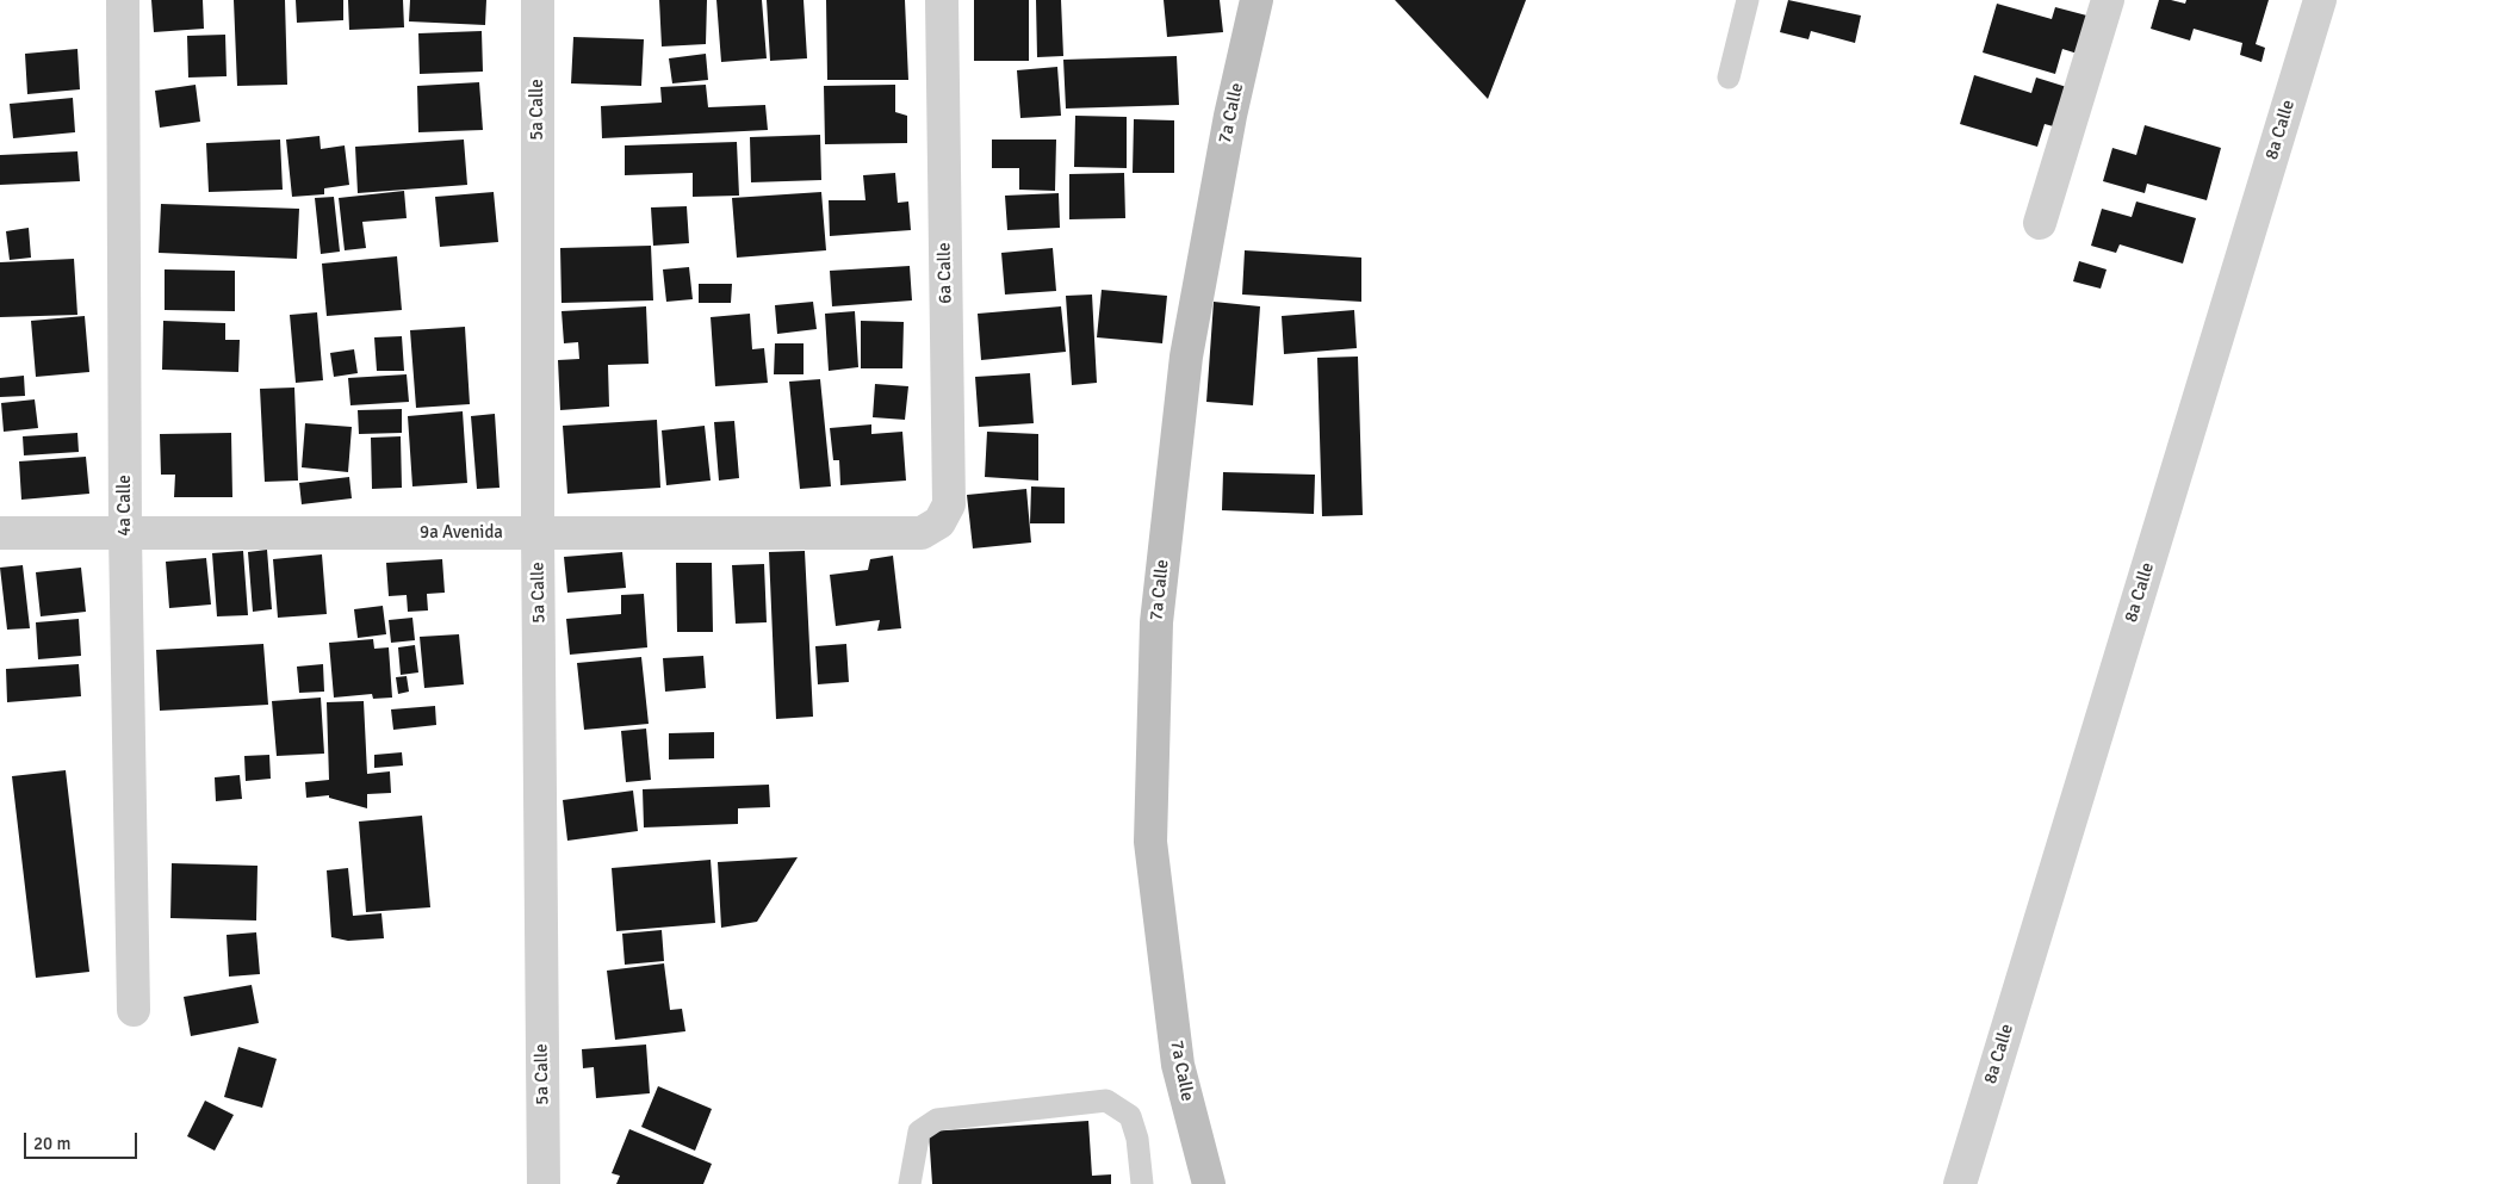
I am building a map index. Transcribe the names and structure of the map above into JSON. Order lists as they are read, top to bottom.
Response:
{
  "streets": {
    "street": [
      "5a Calle",
      "7a Calle",
      "8a Calle",
      "6a Calle",
      "4a Calle",
      "9a Avenida"
    ]
  },
  "crossings": [
    ["5a Calle", "9a Avenida"],
    ["6a Calle", "9a Avenida"],
    ["4a Calle", "9a Avenida"]
  ],
  "scale_bar": "20 m"
}
